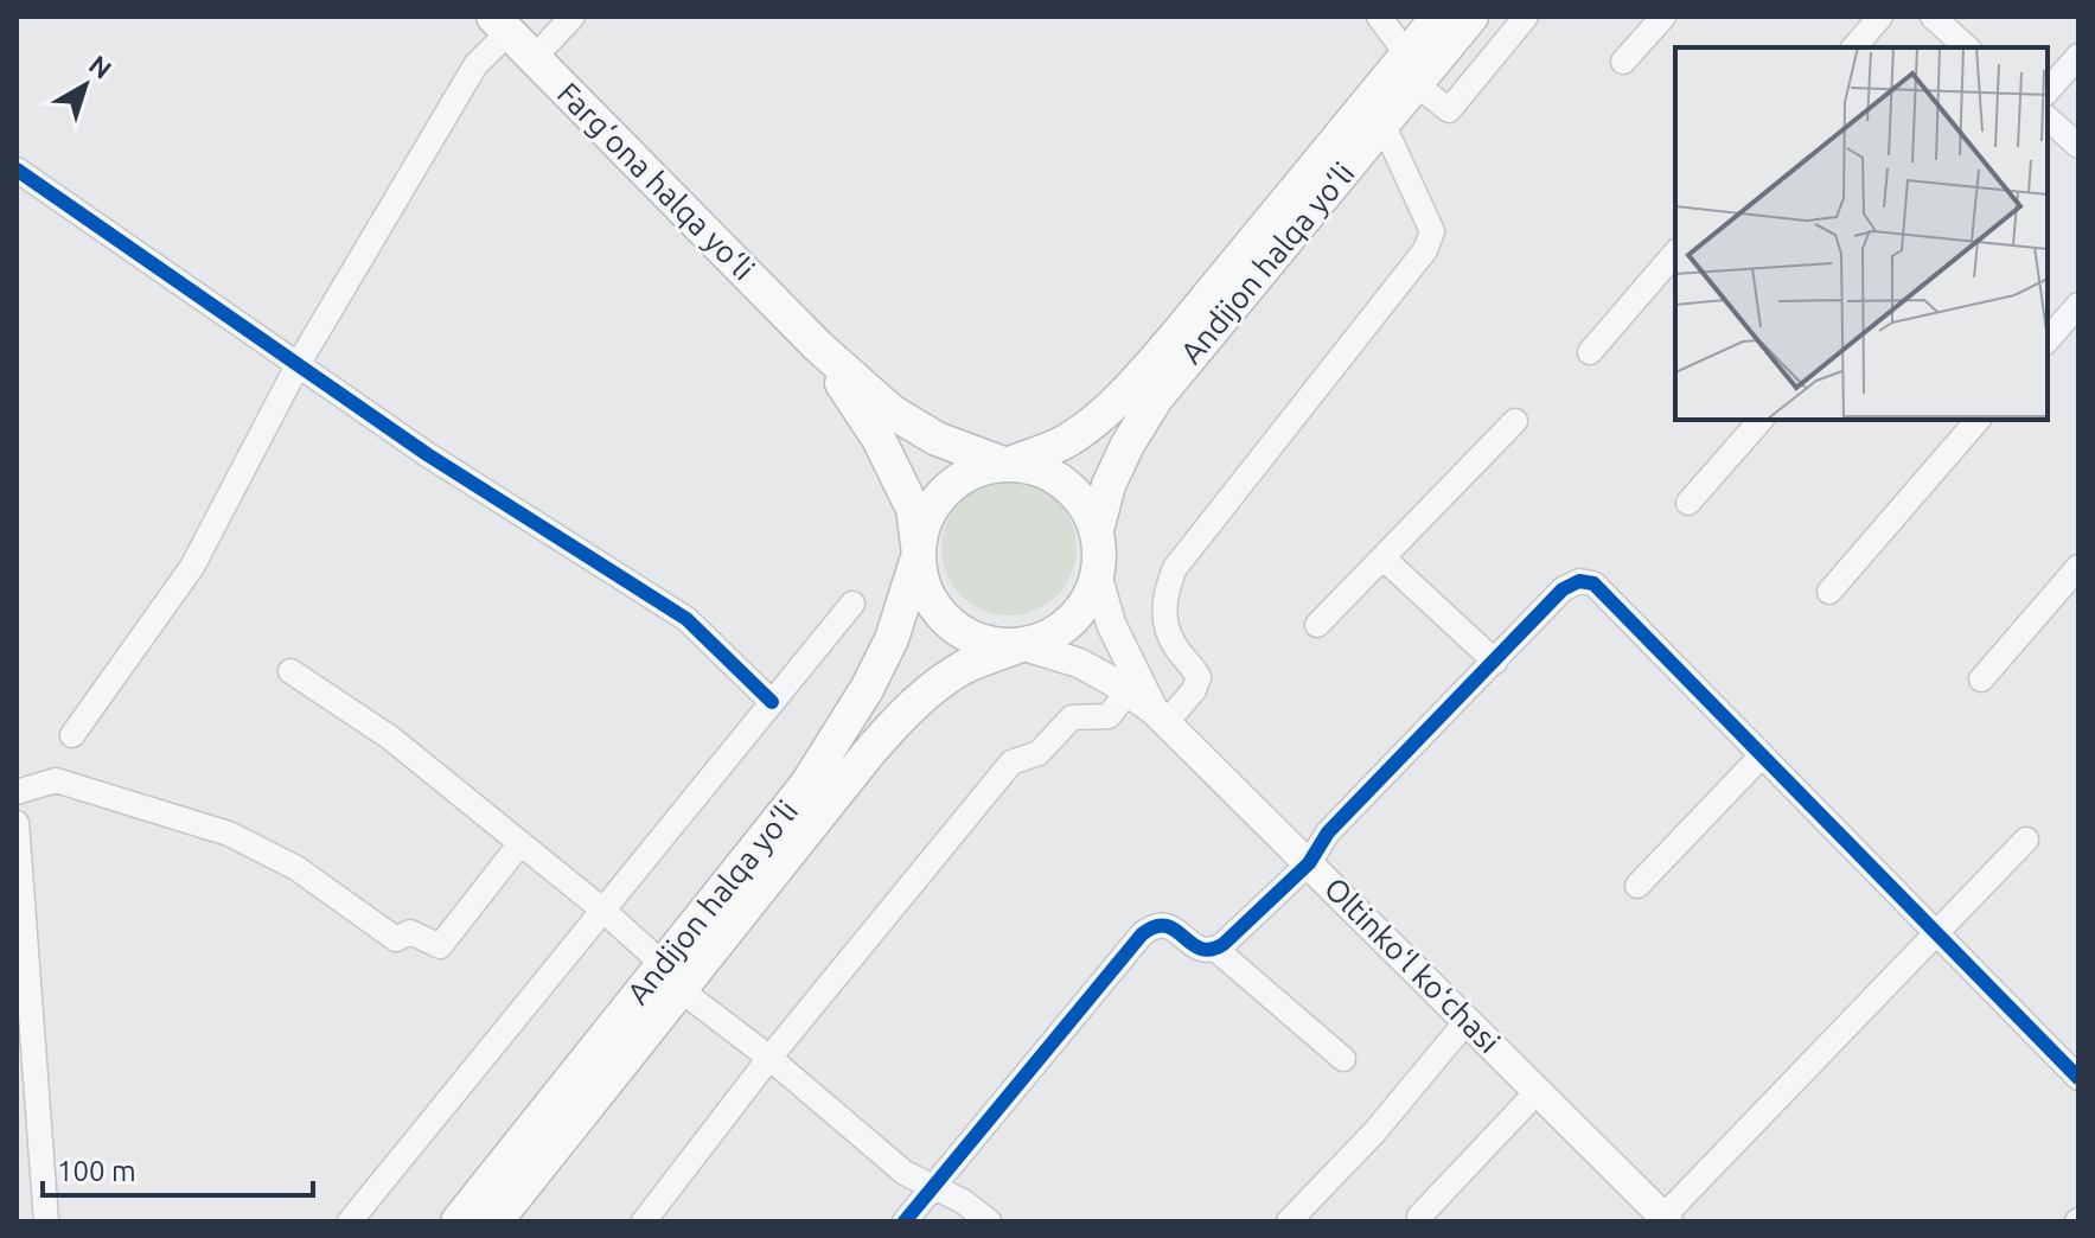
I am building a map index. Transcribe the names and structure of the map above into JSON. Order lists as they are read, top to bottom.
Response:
{
  "streets": {
    "highway": ["Farg‘ona halqa yo‘li", "Andijon halqa yo‘li"],
    "main road": ["Oltinkoʻl koʻchasi"]
  },
  "crossings": [
    ["Farg‘ona halqa yo‘li", "Andijon halqa yo‘li"],
    ["Farg‘ona halqa yo‘li", "Oltinkoʻl koʻchasi"],
    ["Andijon halqa yo‘li", "Oltinkoʻl koʻchasi"]
  ],
  "scale_bar": "100 m",
  "north": "top right"
}
